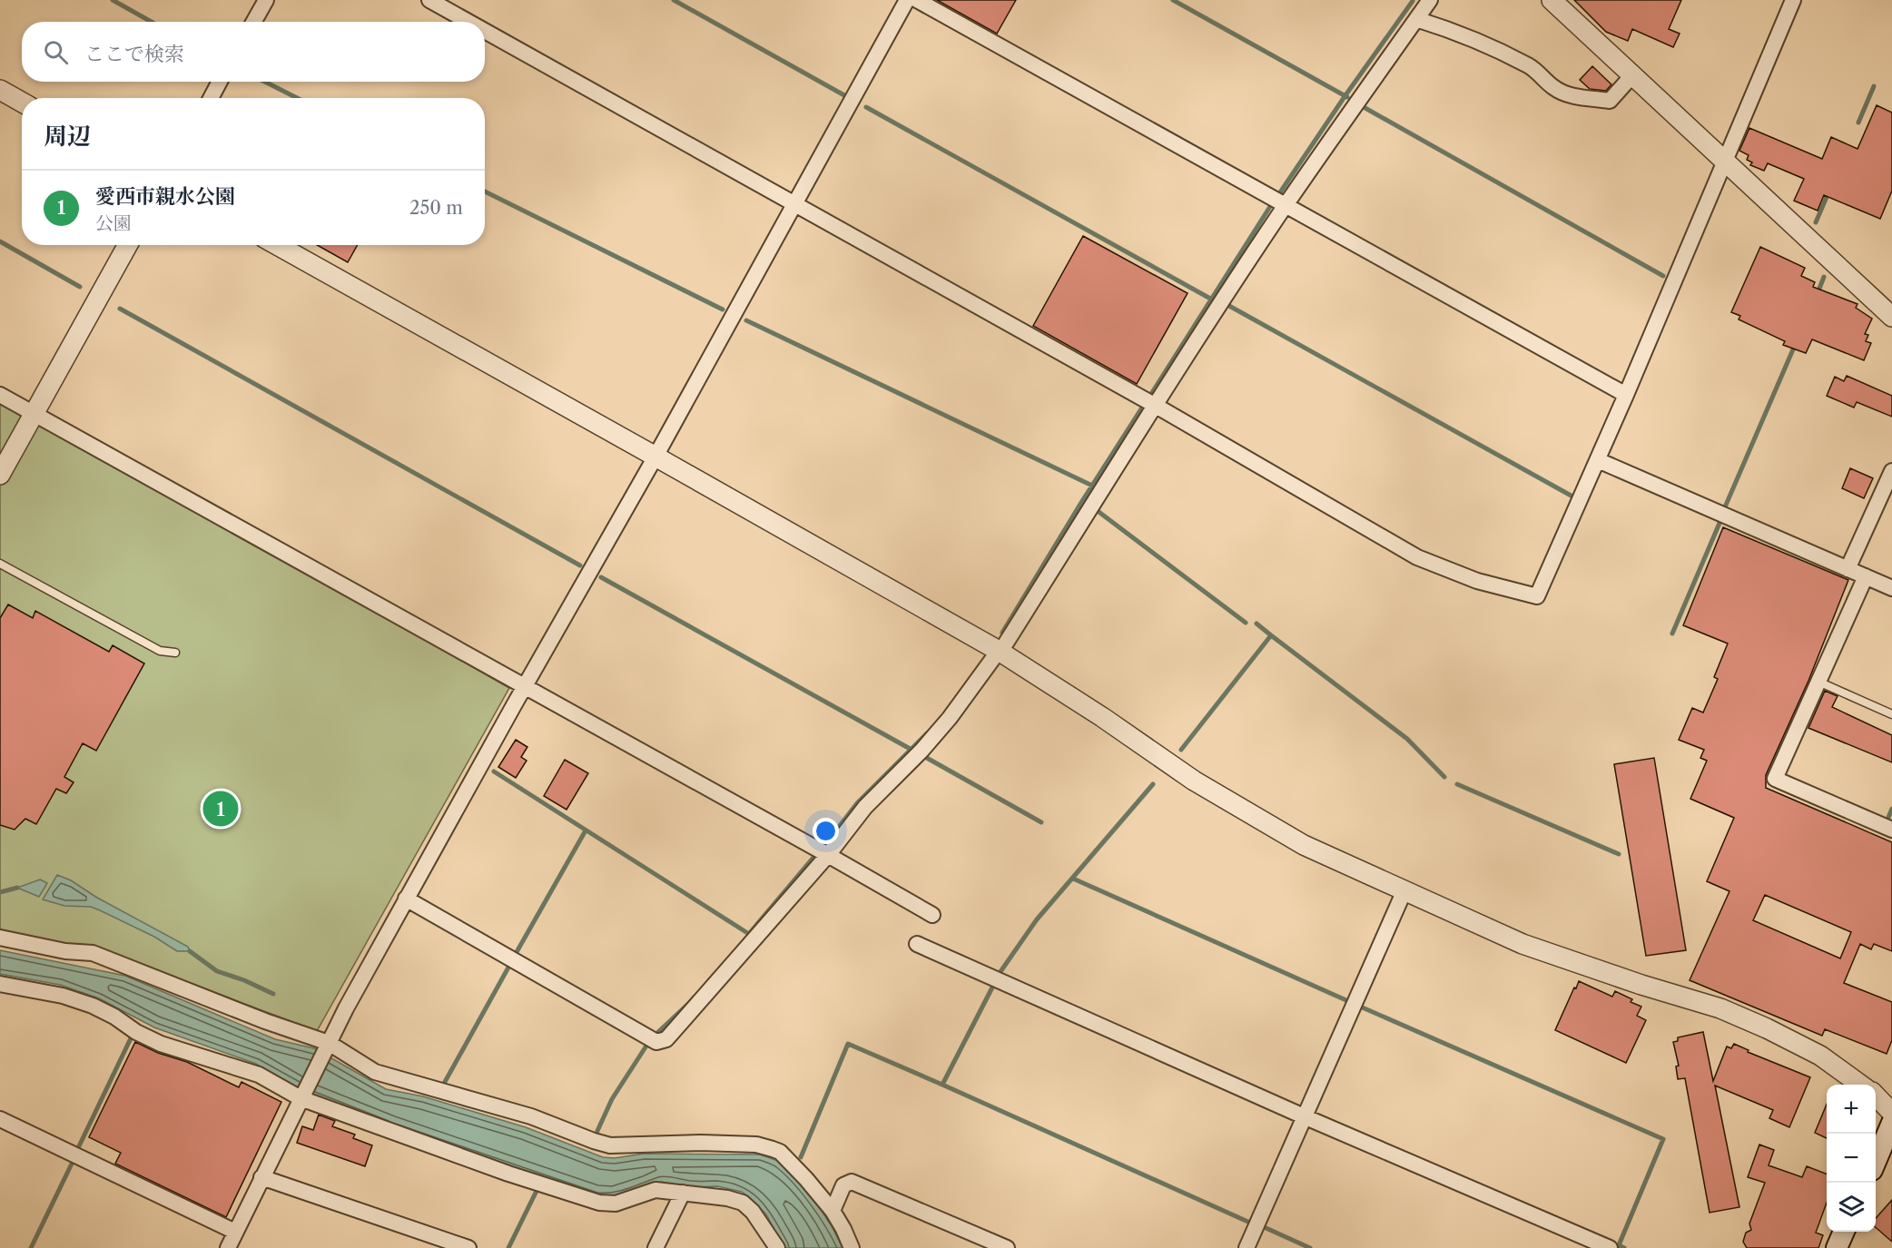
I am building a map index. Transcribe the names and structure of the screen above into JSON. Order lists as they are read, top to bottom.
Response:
{
  "page": {
    "search": "ここで検索",
    "heading": "周辺",
    "list": [
      {
        "mark": "1",
        "name": "愛西市親水公園",
        "note": "公園",
        "value": "250 m"
      }
    ],
    "pins": "1",
    "map_buttons": ["+", "−"]
  }
}
